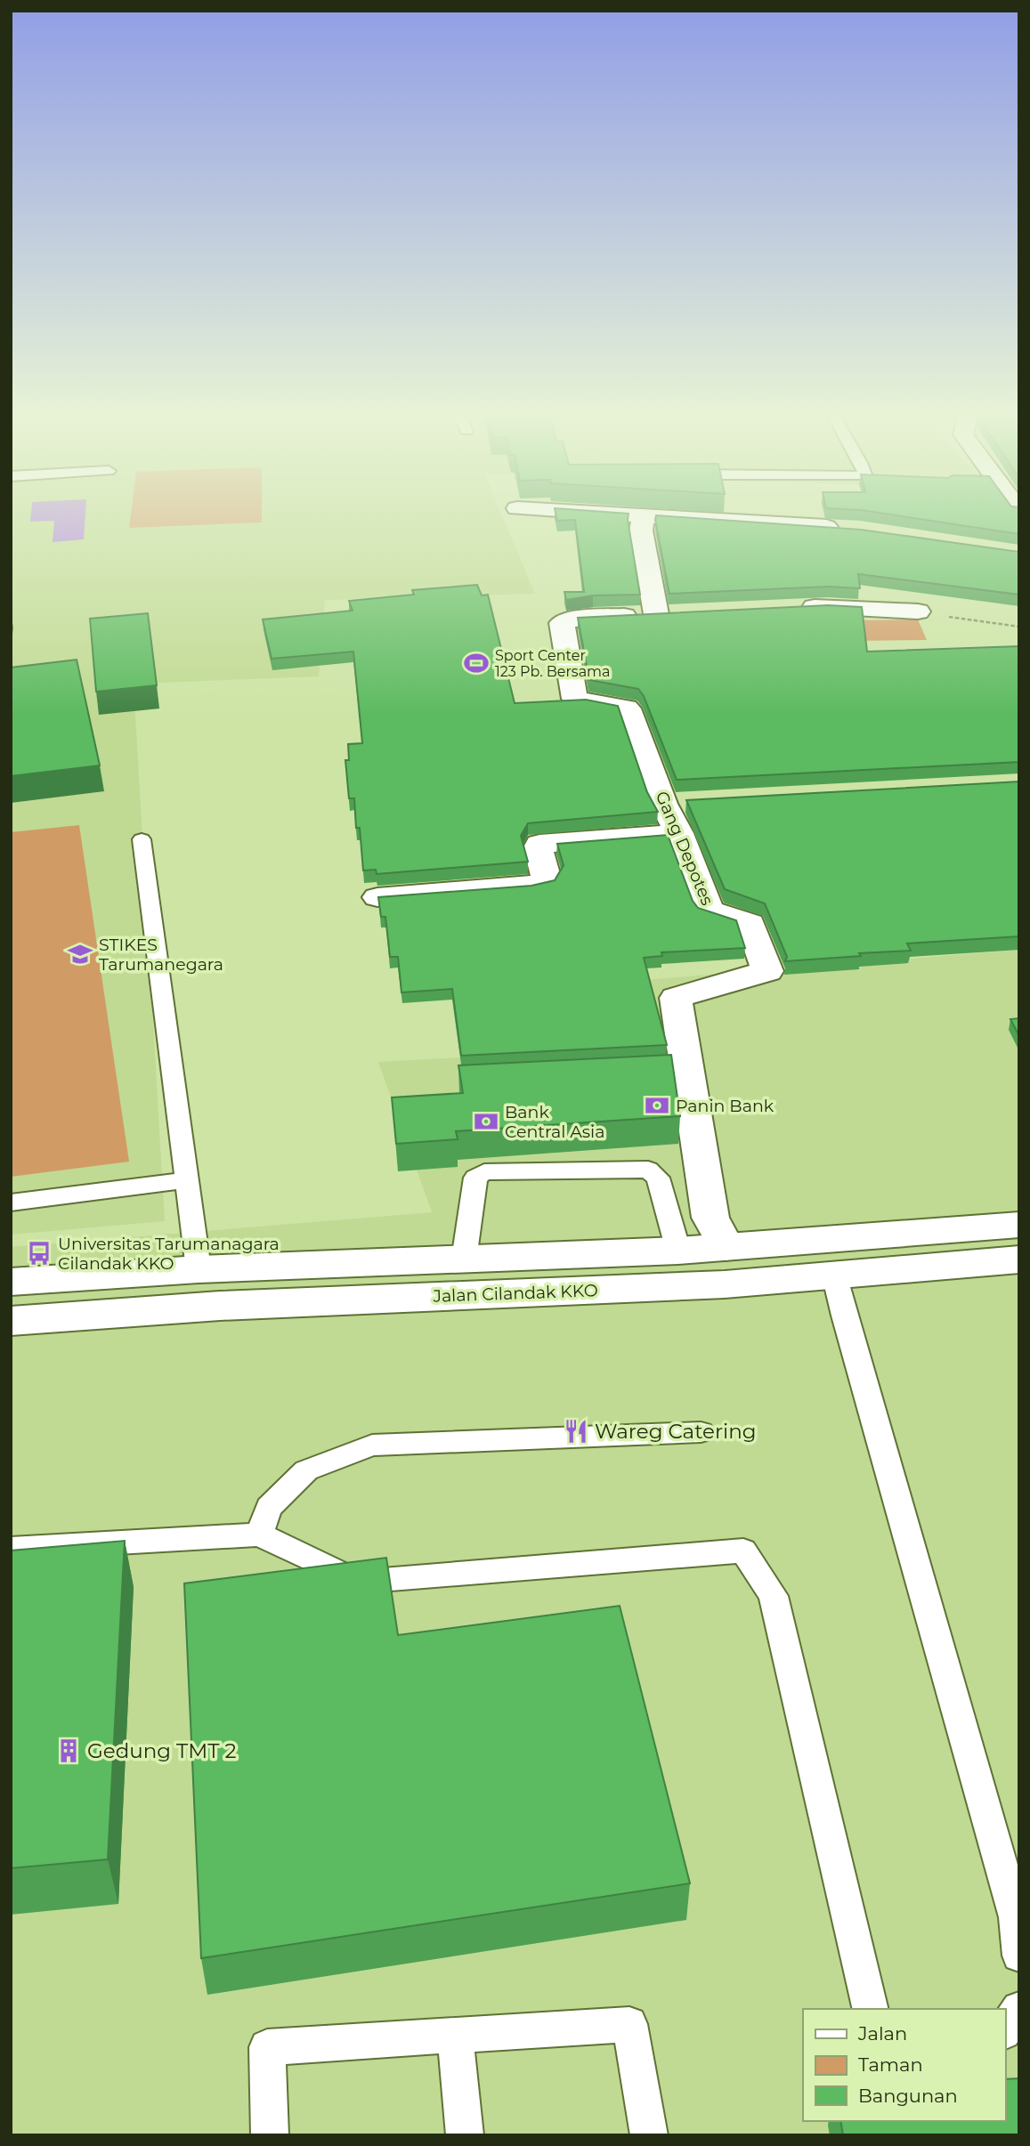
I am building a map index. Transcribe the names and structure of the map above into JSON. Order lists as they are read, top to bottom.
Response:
{
  "streets": {
    "street": ["Gang Depotes", "Jalan Cilandak KKO"]
  },
  "crossings": [
    ["Gang Depotes", "Jalan Cilandak KKO"]
  ],
  "places": {
    "sports": ["Sport Center 123 Pb. Bersama"],
    "school or university": ["STIKES Tarumanegara"],
    "bank": ["Panin Bank", "Bank Central Asia"],
    "bus stop": ["Universitas Tarumanagara Cilandak KKO"],
    "restaurant": ["Wareg Catering"],
    "building": ["Gedung TMT 2"]
  },
  "legend": ["Jalan", "Taman", "Bangunan"]
}
